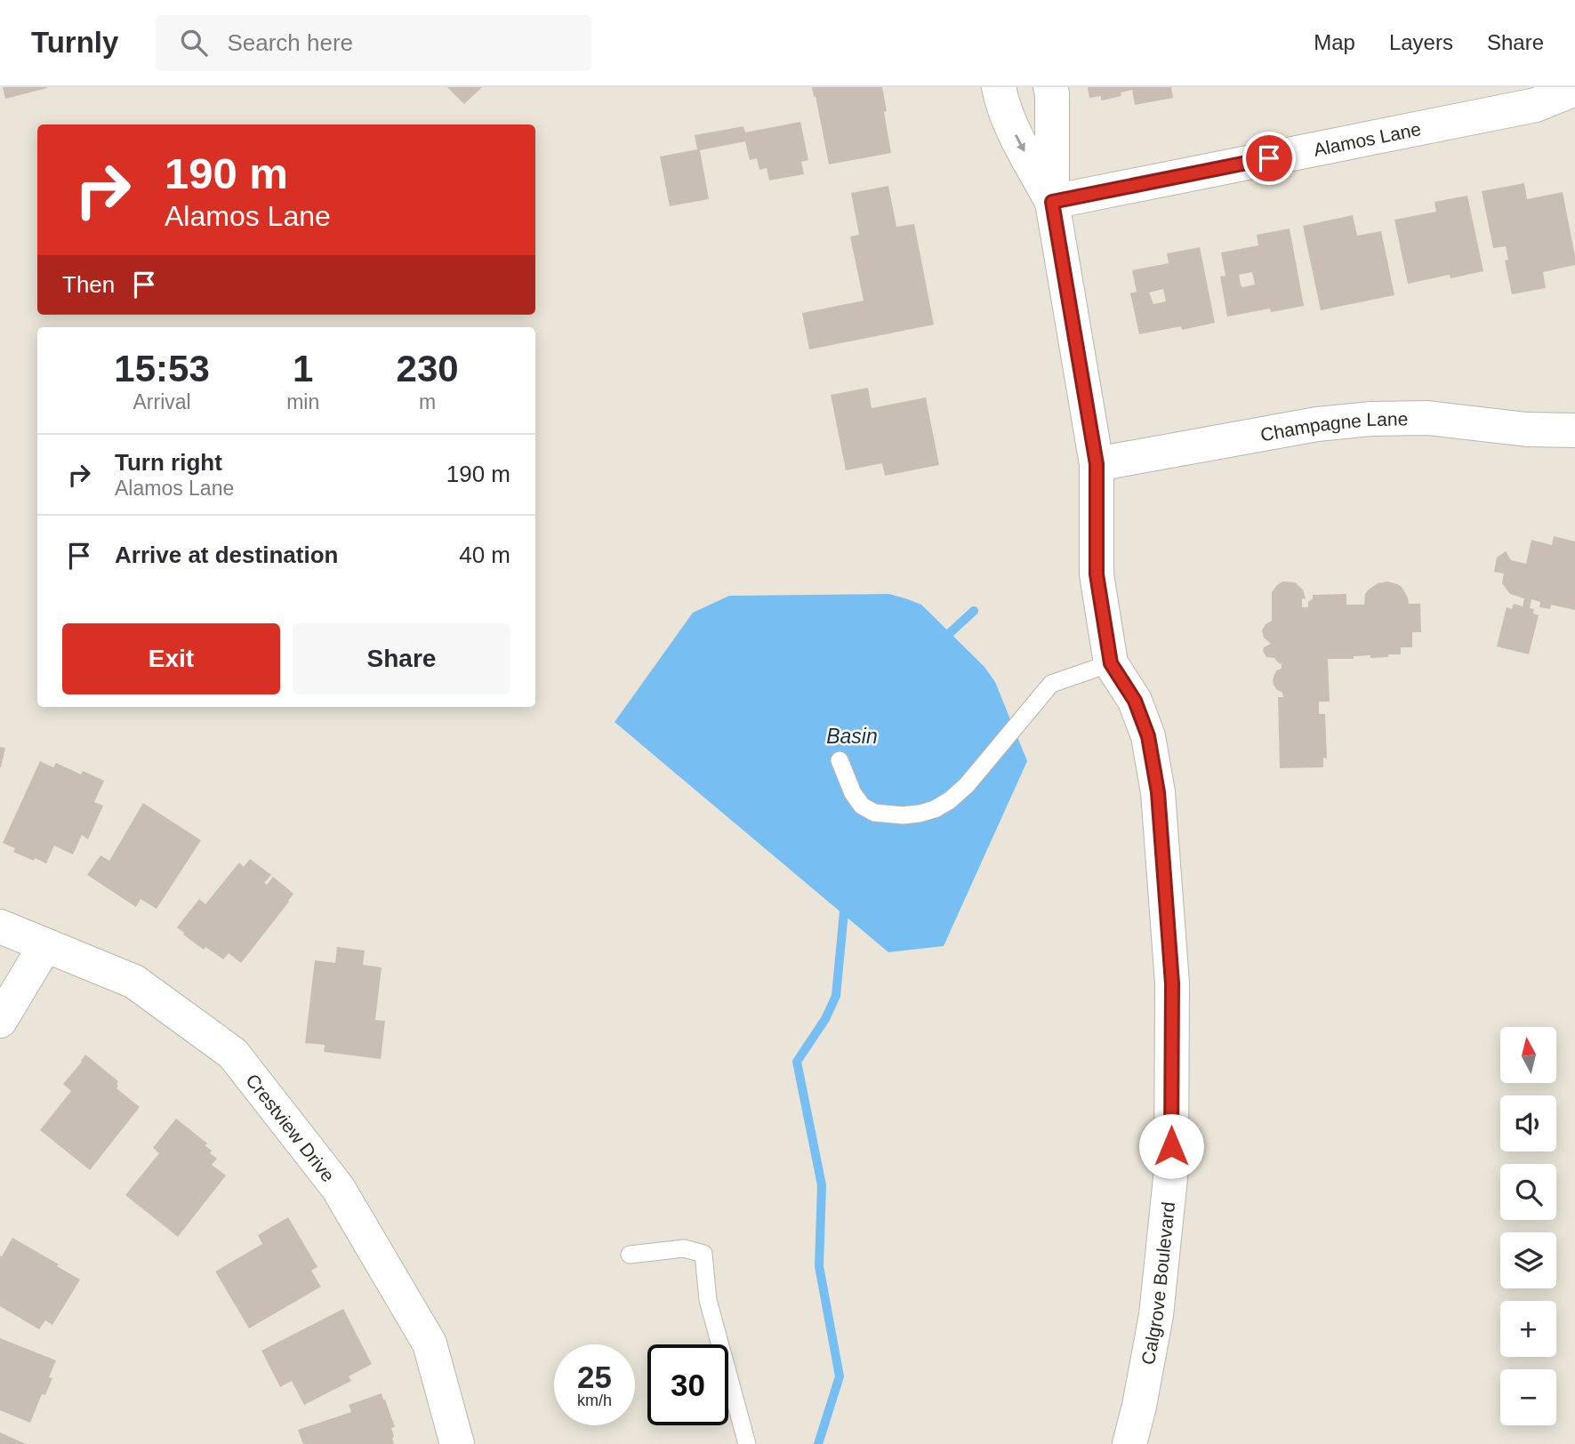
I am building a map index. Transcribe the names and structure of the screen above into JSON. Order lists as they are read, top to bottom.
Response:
{
  "streets": {
    "street": [
      "Alamos Lane",
      "Champagne Lane",
      "Crestview Drive",
      "Calgrove Boulevard"
    ]
  },
  "crossings": [
    ["Alamos Lane", "Calgrove Boulevard"],
    ["Champagne Lane", "Calgrove Boulevard"]
  ],
  "water": ["Basin"],
  "north": "top",
  "page": {
    "header": "Turnly",
    "search": "Search here",
    "nav": ["Map", "Layers", "Share"],
    "turn": ["190 m", "Alamos Lane"],
    "then": "Then",
    "eta": [
      "15:53",
      "Arrival",
      "1",
      "min",
      "230",
      "m"
    ],
    "list": [
      {
        "name": "Turn right",
        "note": "Alamos Lane",
        "value": "190 m"
      },
      {
        "name": "Arrive at destination",
        "value": "40 m"
      }
    ],
    "buttons": ["Exit", "Share"],
    "map_buttons": ["+", "−"],
    "speed": "25 km/h",
    "limit": "30"
  }
}
